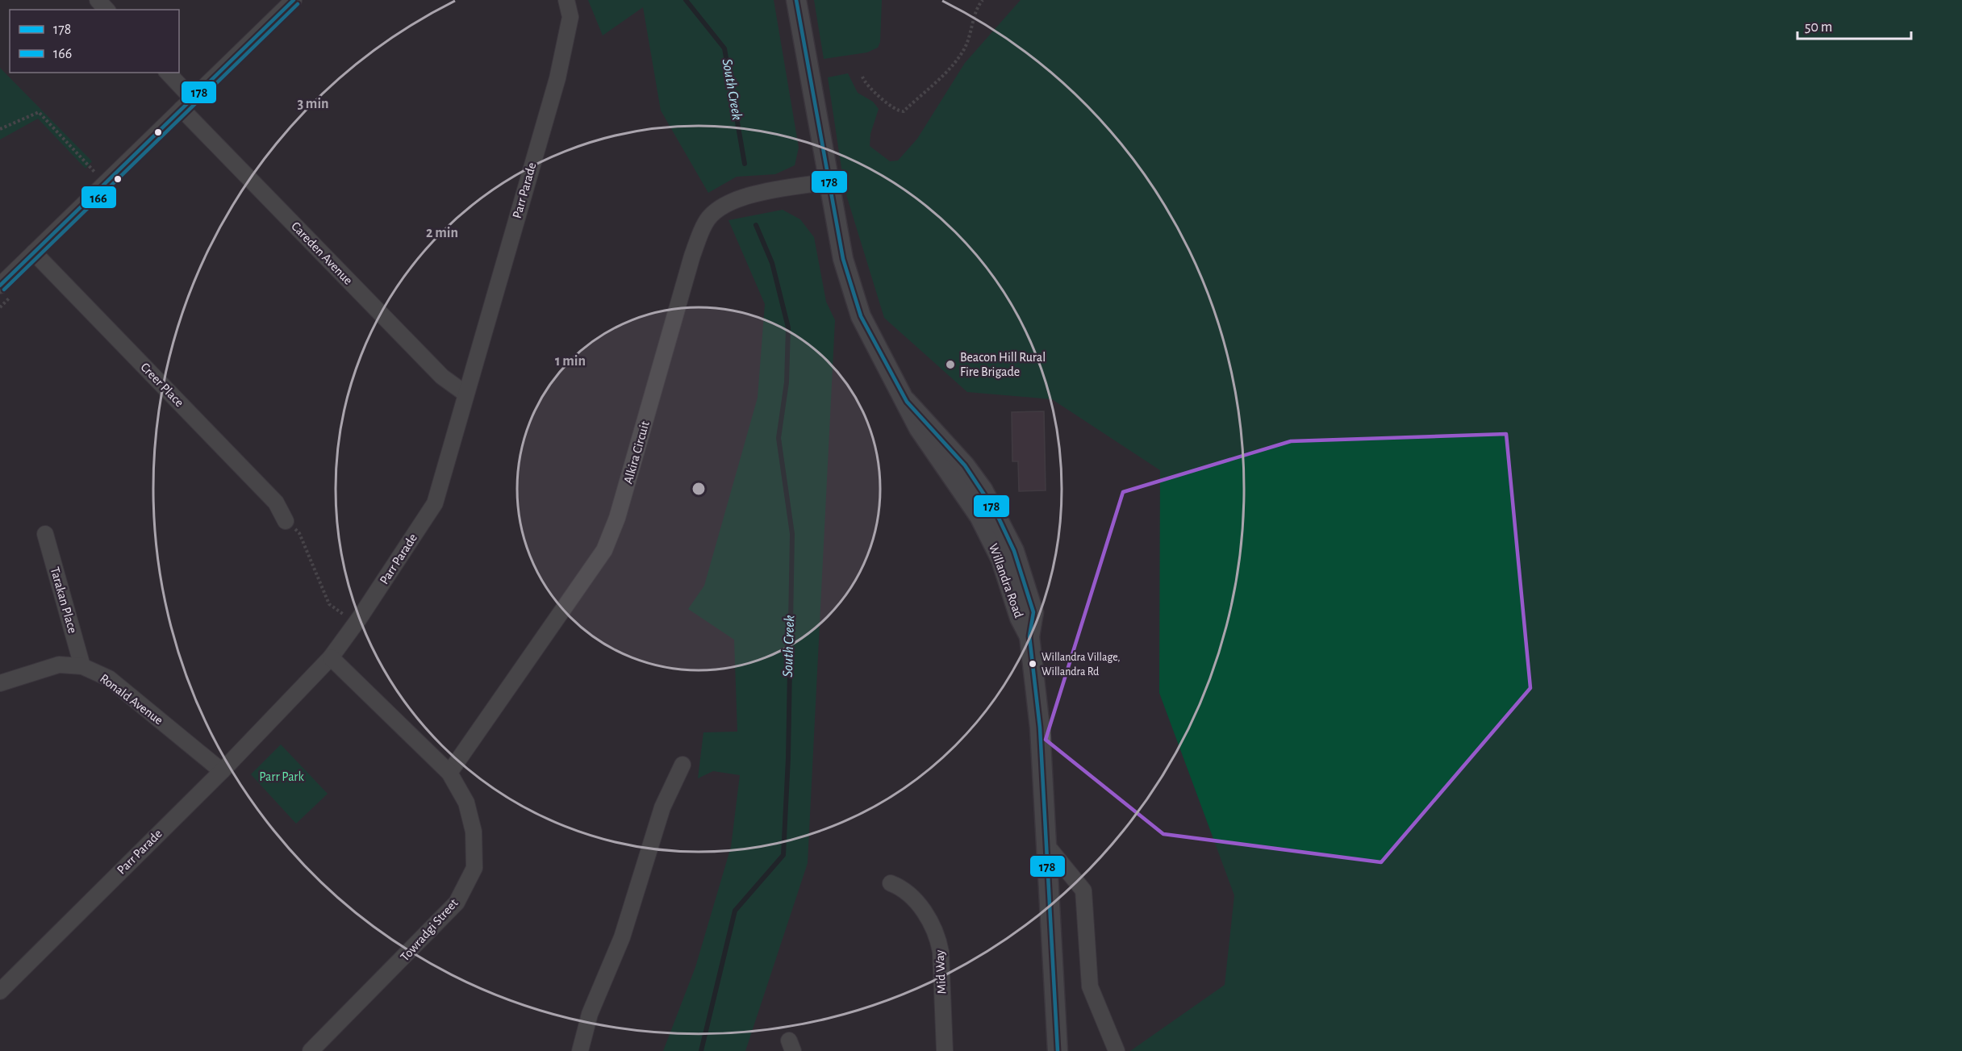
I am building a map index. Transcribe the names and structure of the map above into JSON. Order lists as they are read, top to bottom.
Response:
{
  "streets": {
    "main road": ["Willandra Road"],
    "street": [
      "Parr Parade",
      "Careden Avenue",
      "Creer Place",
      "Alkira Circuit",
      "Tarakan Place",
      "Ronald Avenue",
      "Towradgi Street",
      "Mid Way"
    ]
  },
  "crossings": [
    ["Parr Parade", "Careden Avenue"],
    ["Parr Parade", "Ronald Avenue"],
    ["Parr Parade", "Towradgi Street"],
    ["Alkira Circuit", "Willandra Road"],
    ["Alkira Circuit", "Towradgi Street"],
    ["Tarakan Place", "Ronald Avenue"]
  ],
  "water": ["South Creek"],
  "parks": ["Parr Park"],
  "places": ["Beacon Hill Rural Fire Brigade", "Willandra Village, Willandra Rd"],
  "lines": ["transit line 178", "transit line 166"],
  "legend": ["178", "166"],
  "scale_bar": "50 m",
  "rings": ["3 min", "2 min", "1 min"]
}
